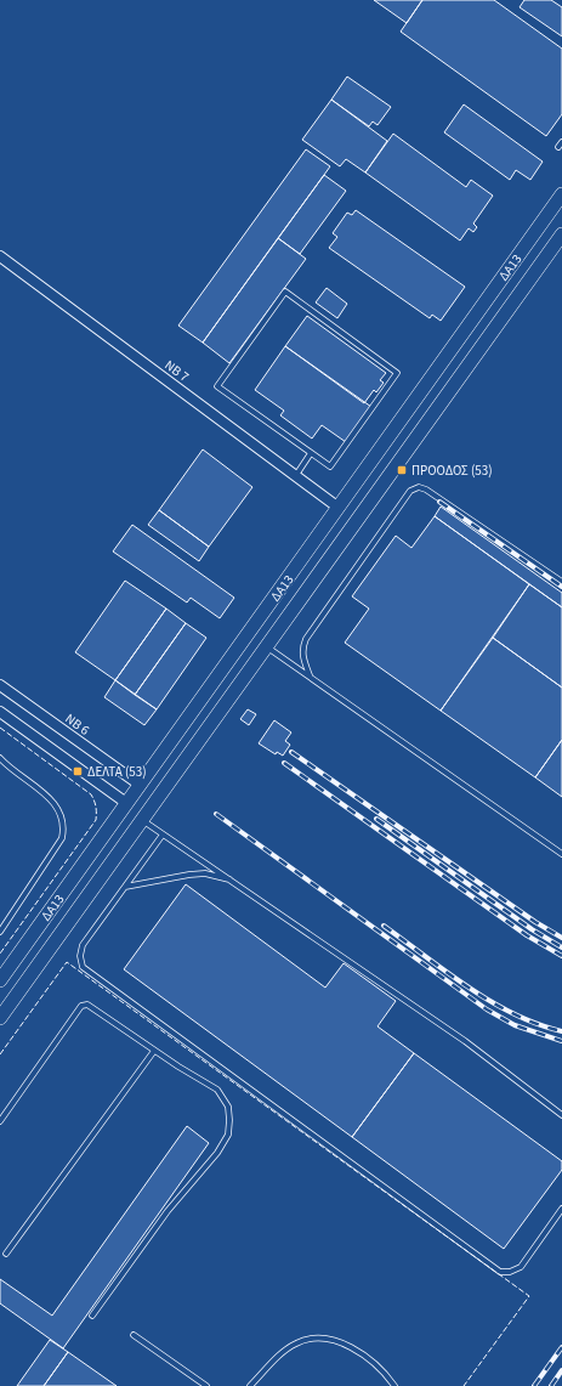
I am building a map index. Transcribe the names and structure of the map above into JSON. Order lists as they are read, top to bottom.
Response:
{
  "streets": {
    "street": ["ΔΑ13", "ΝΒ 7", "ΝΒ 6"]
  },
  "crossings": [
    ["ΔΑ13", "ΝΒ 7"],
    ["ΔΑ13", "ΝΒ 6"]
  ],
  "places": {
    "transit": ["ΠΡΟΟΔΟΣ (53)", "ΔΕΛΤΑ (53)"]
  }
}
